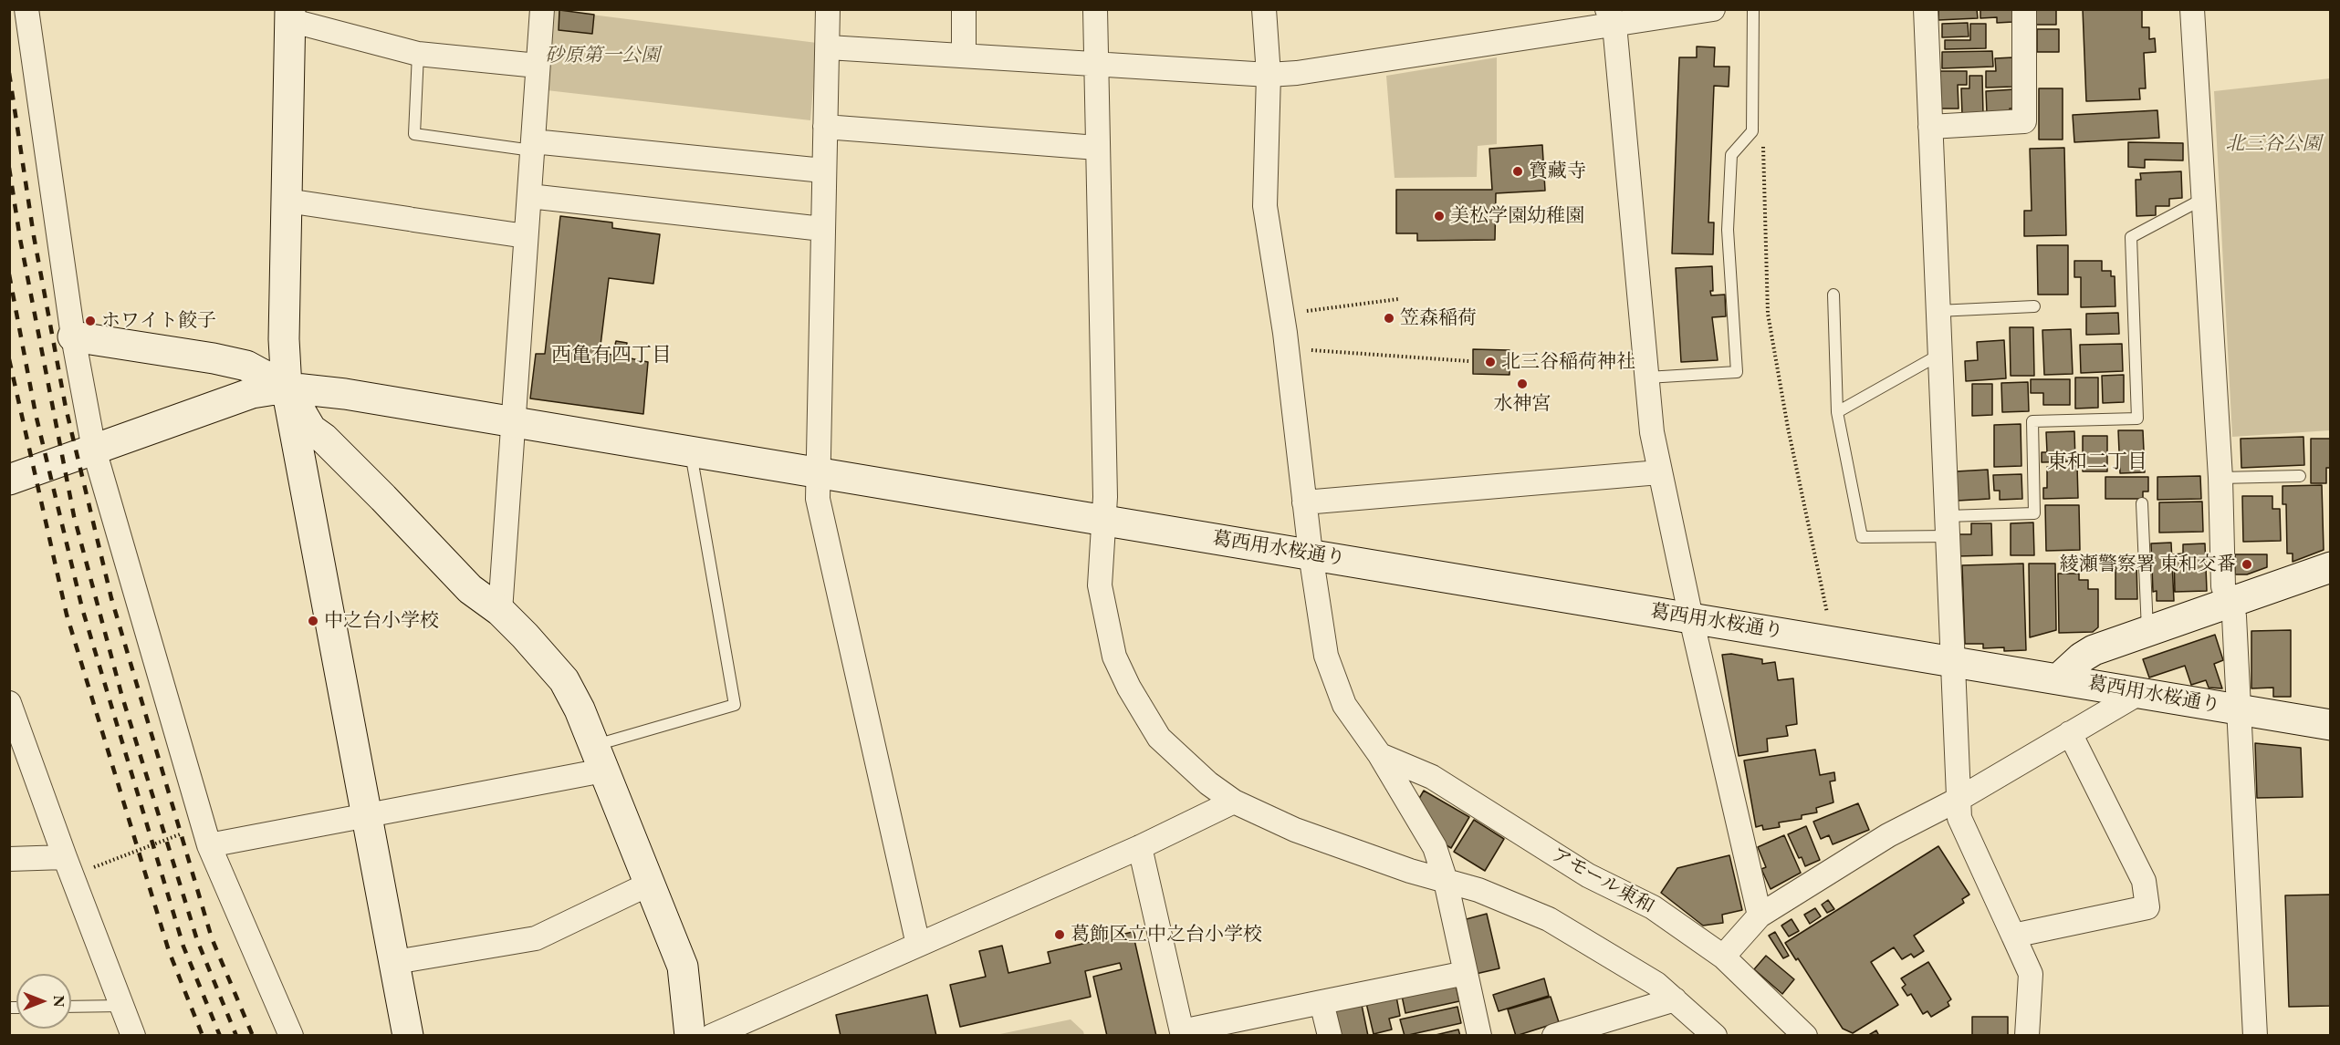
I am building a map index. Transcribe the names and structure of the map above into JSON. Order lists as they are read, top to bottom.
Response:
{
  "streets": {
    "street": ["葛西用水桜通り", "アモール東和"]
  },
  "districts": ["西亀有四丁目", "東和二丁目"],
  "parks": ["砂原第一公園", "北三谷公園"],
  "places": [
    "寳藏寺",
    "美松学園幼稚園",
    "笠森稲荷",
    "ホワイト餃子",
    "北三谷稲荷神社",
    "水神宮",
    "綾瀬警察署 東和交番",
    "中之台小学校",
    "葛飾区立中之台小学校"
  ],
  "north": "right"
}
